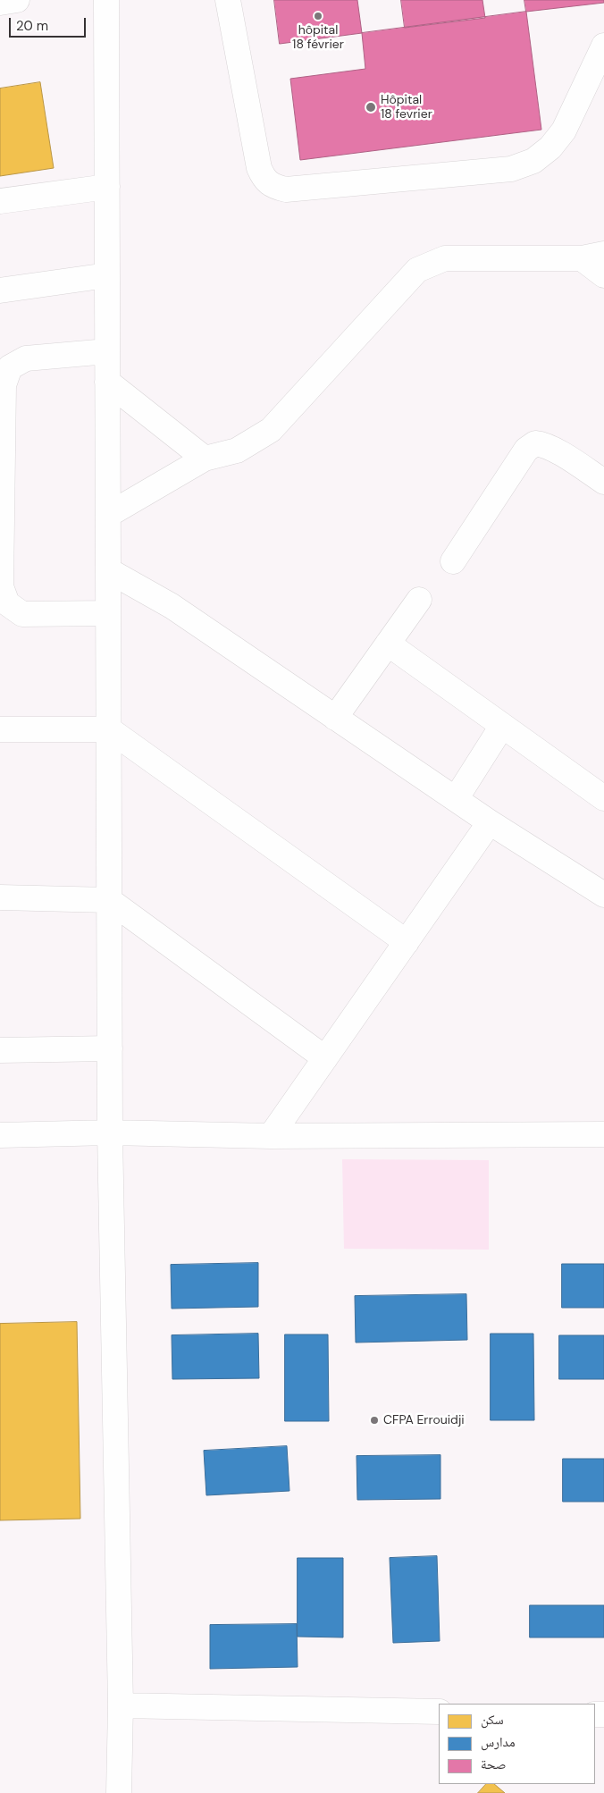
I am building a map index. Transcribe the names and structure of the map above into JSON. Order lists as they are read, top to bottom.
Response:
{
  "places": ["hôpital 18 février", "Hôpital 18 fevrier", "CFPA Errouidji"],
  "legend": ["سكن", "مدارس", "صحة"],
  "scale_bar": "20 m"
}
